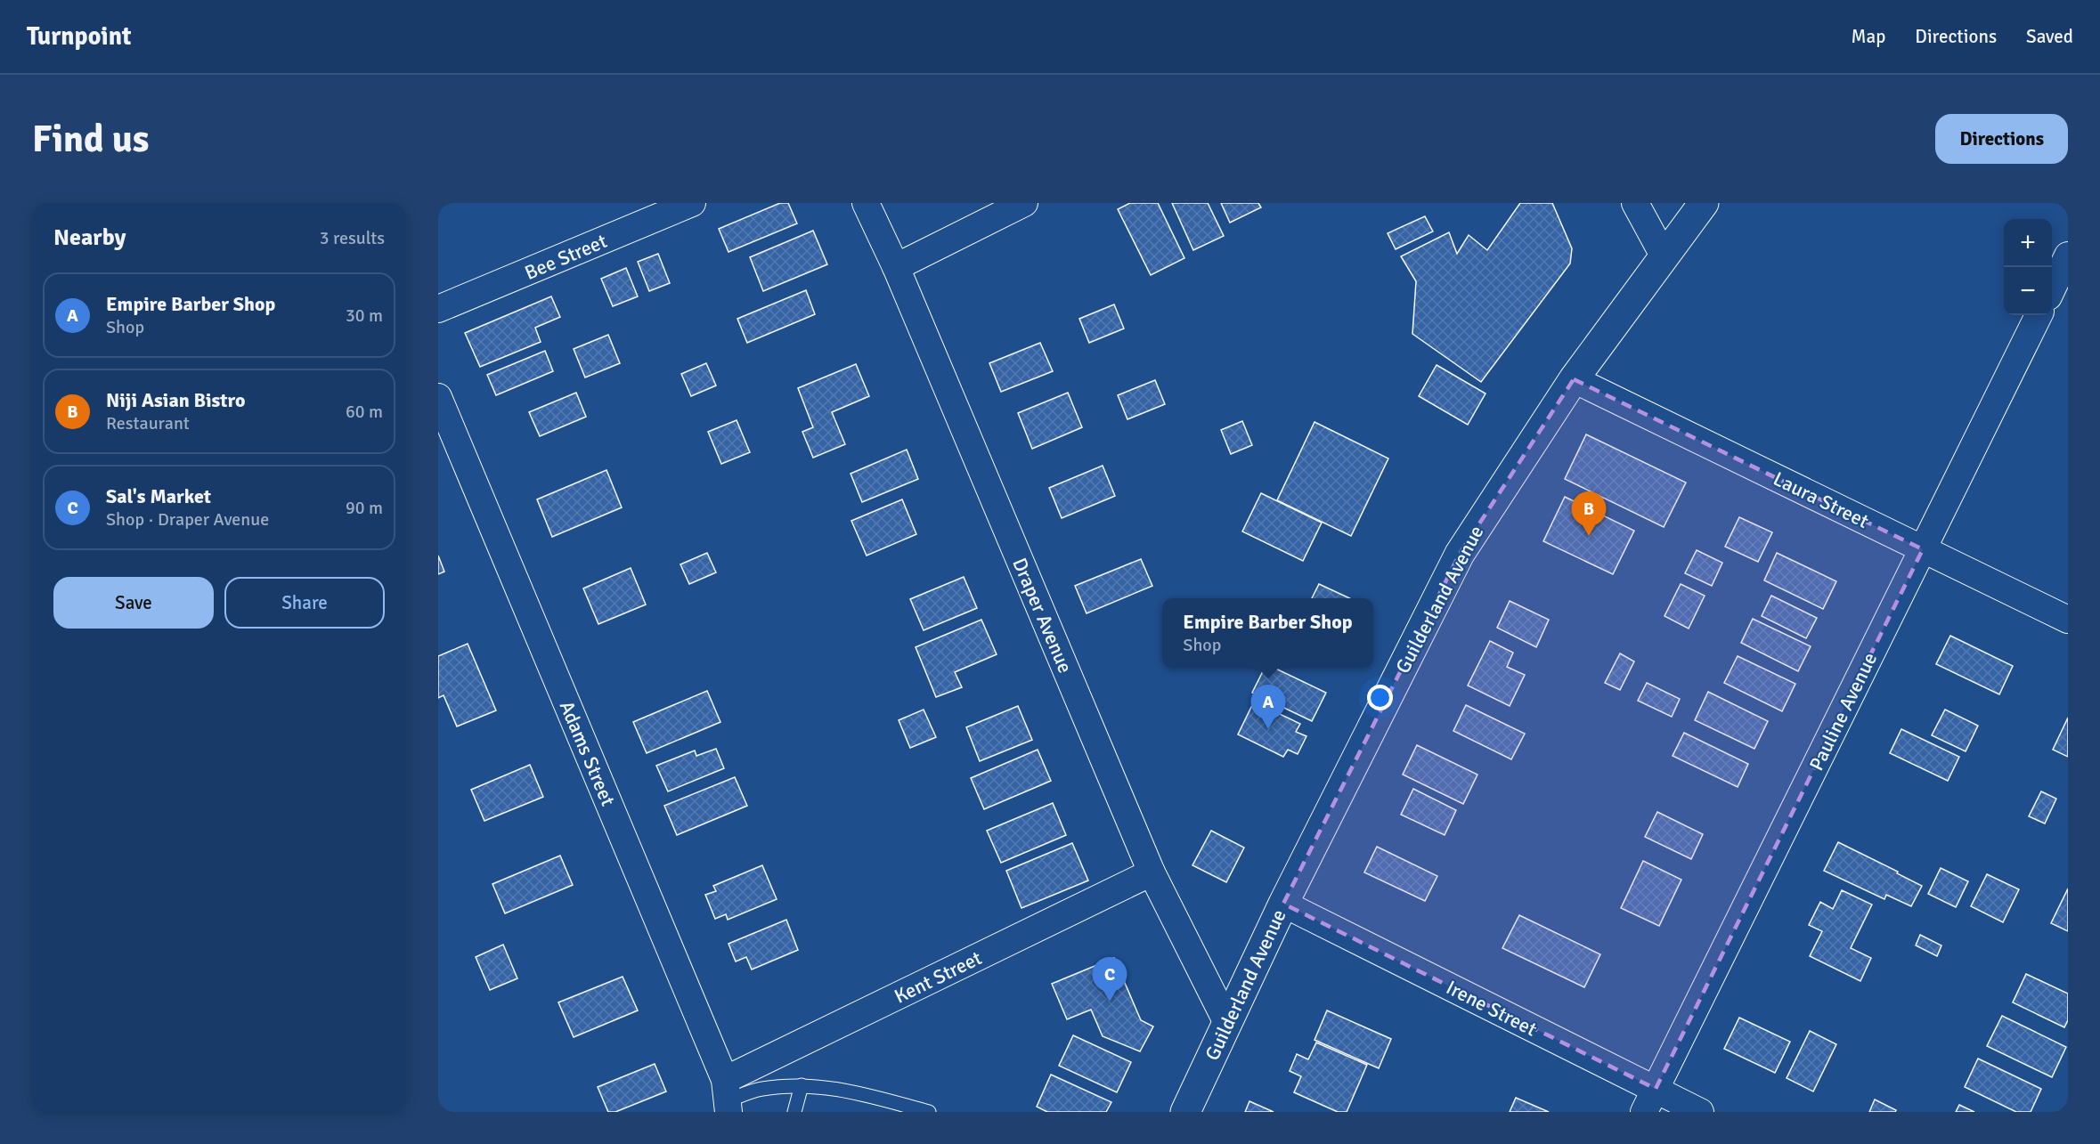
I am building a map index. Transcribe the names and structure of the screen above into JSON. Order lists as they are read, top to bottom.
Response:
{
  "streets": {
    "street": [
      "Bee Street",
      "Laura Street",
      "Guilderland Avenue",
      "Draper Avenue",
      "Pauline Avenue",
      "Adams Street",
      "Kent Street",
      "Irene Street"
    ]
  },
  "crossings": [
    ["Laura Street", "Guilderland Avenue"],
    ["Laura Street", "Pauline Avenue"],
    ["Guilderland Avenue", "Draper Avenue"],
    ["Guilderland Avenue", "Irene Street"],
    ["Draper Avenue", "Kent Street"],
    ["Pauline Avenue", "Irene Street"],
    ["Adams Street", "Kent Street"]
  ],
  "page": {
    "header": "Turnpoint",
    "nav": ["Map", "Directions", "Saved"],
    "buttons": [
      "Directions",
      ["Save", "Share"]
    ],
    "title": "Find us",
    "heading": ["Nearby", "3 results"],
    "map_buttons": ["+", "−"],
    "list": [
      {
        "mark": "A",
        "name": "Empire Barber Shop",
        "note": "Shop",
        "value": "30 m"
      },
      {
        "mark": "B",
        "name": "Niji Asian Bistro",
        "note": "Restaurant",
        "value": "60 m"
      },
      {
        "mark": "C",
        "name": "Sal's Market",
        "note": "Shop · Draper Avenue",
        "value": "90 m"
      }
    ],
    "pins": ["B", "A", "C"],
    "popup": ["Empire Barber Shop", "Shop"]
  }
}
